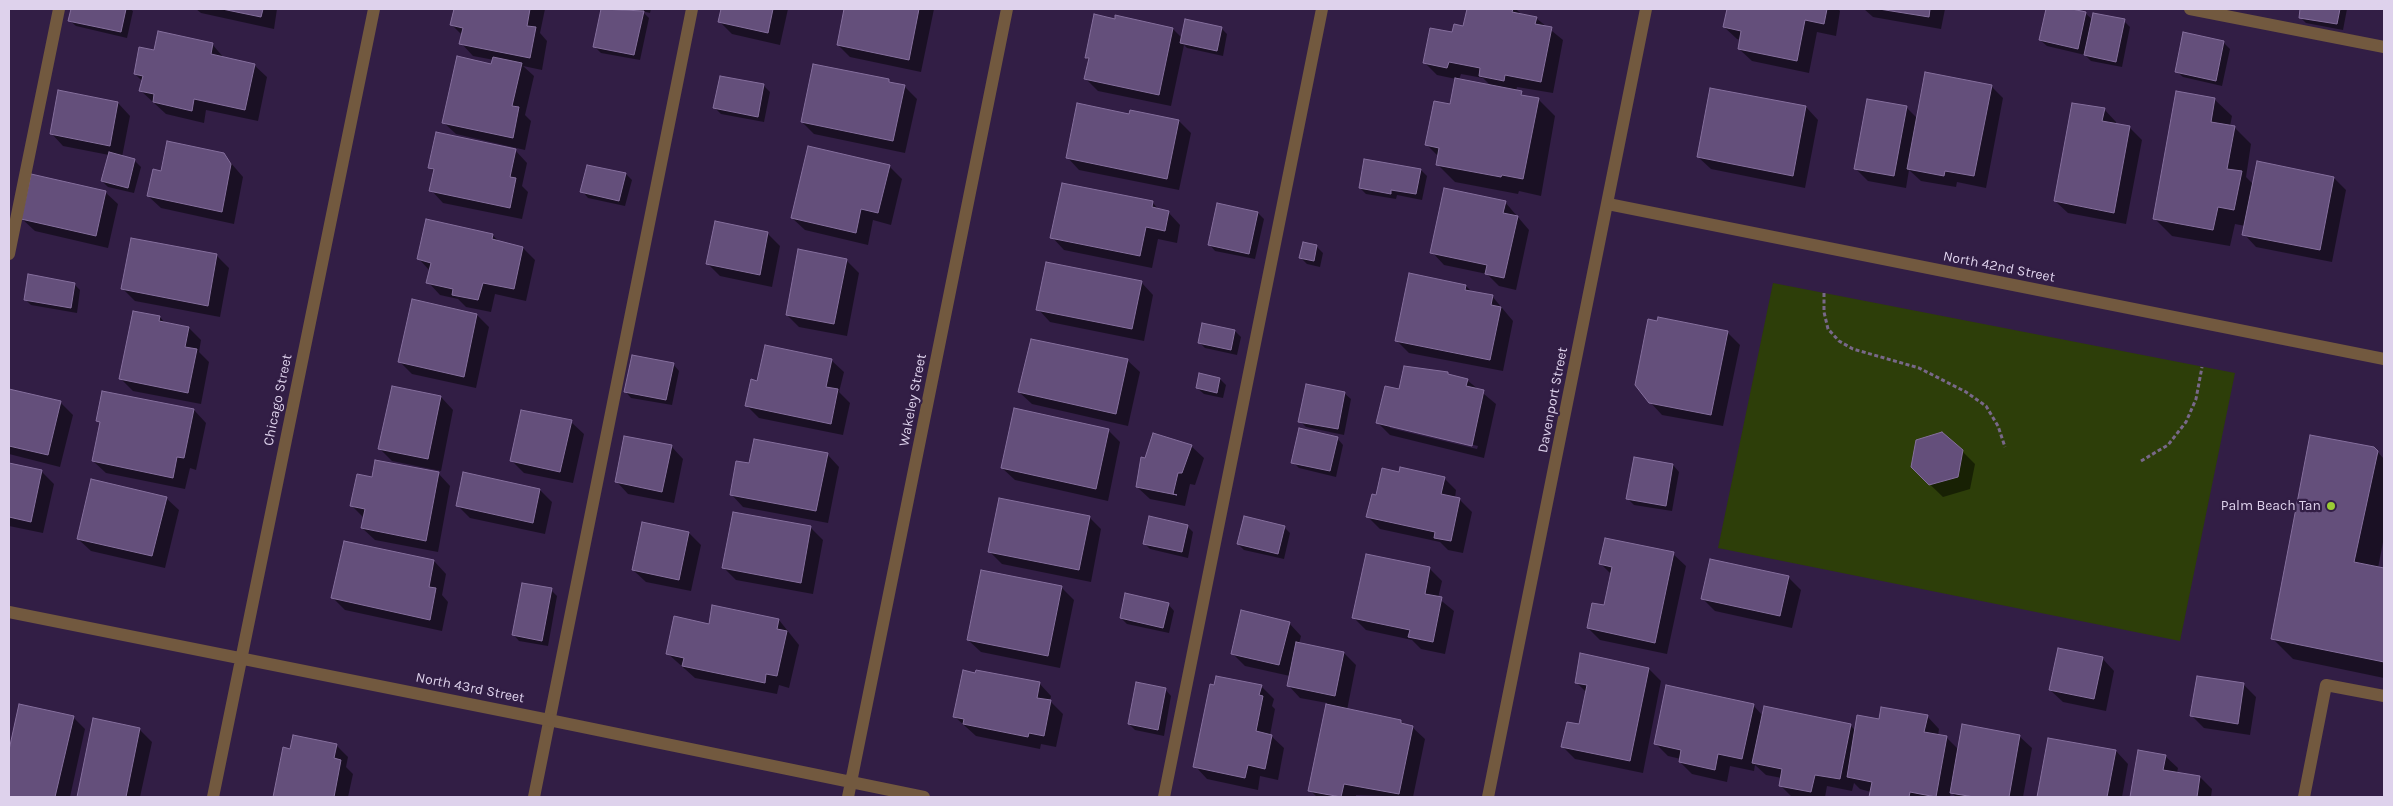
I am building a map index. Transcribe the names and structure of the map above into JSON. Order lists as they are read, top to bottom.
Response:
{
  "streets": {
    "street": [
      "North 42nd Street",
      "Chicago Street",
      "Wakeley Street",
      "Davenport Street",
      "North 43rd Street"
    ]
  },
  "crossings": [
    ["North 42nd Street", "Davenport Street"],
    ["Chicago Street", "North 43rd Street"],
    ["Wakeley Street", "North 43rd Street"]
  ],
  "places": ["Palm Beach Tan"]
}
